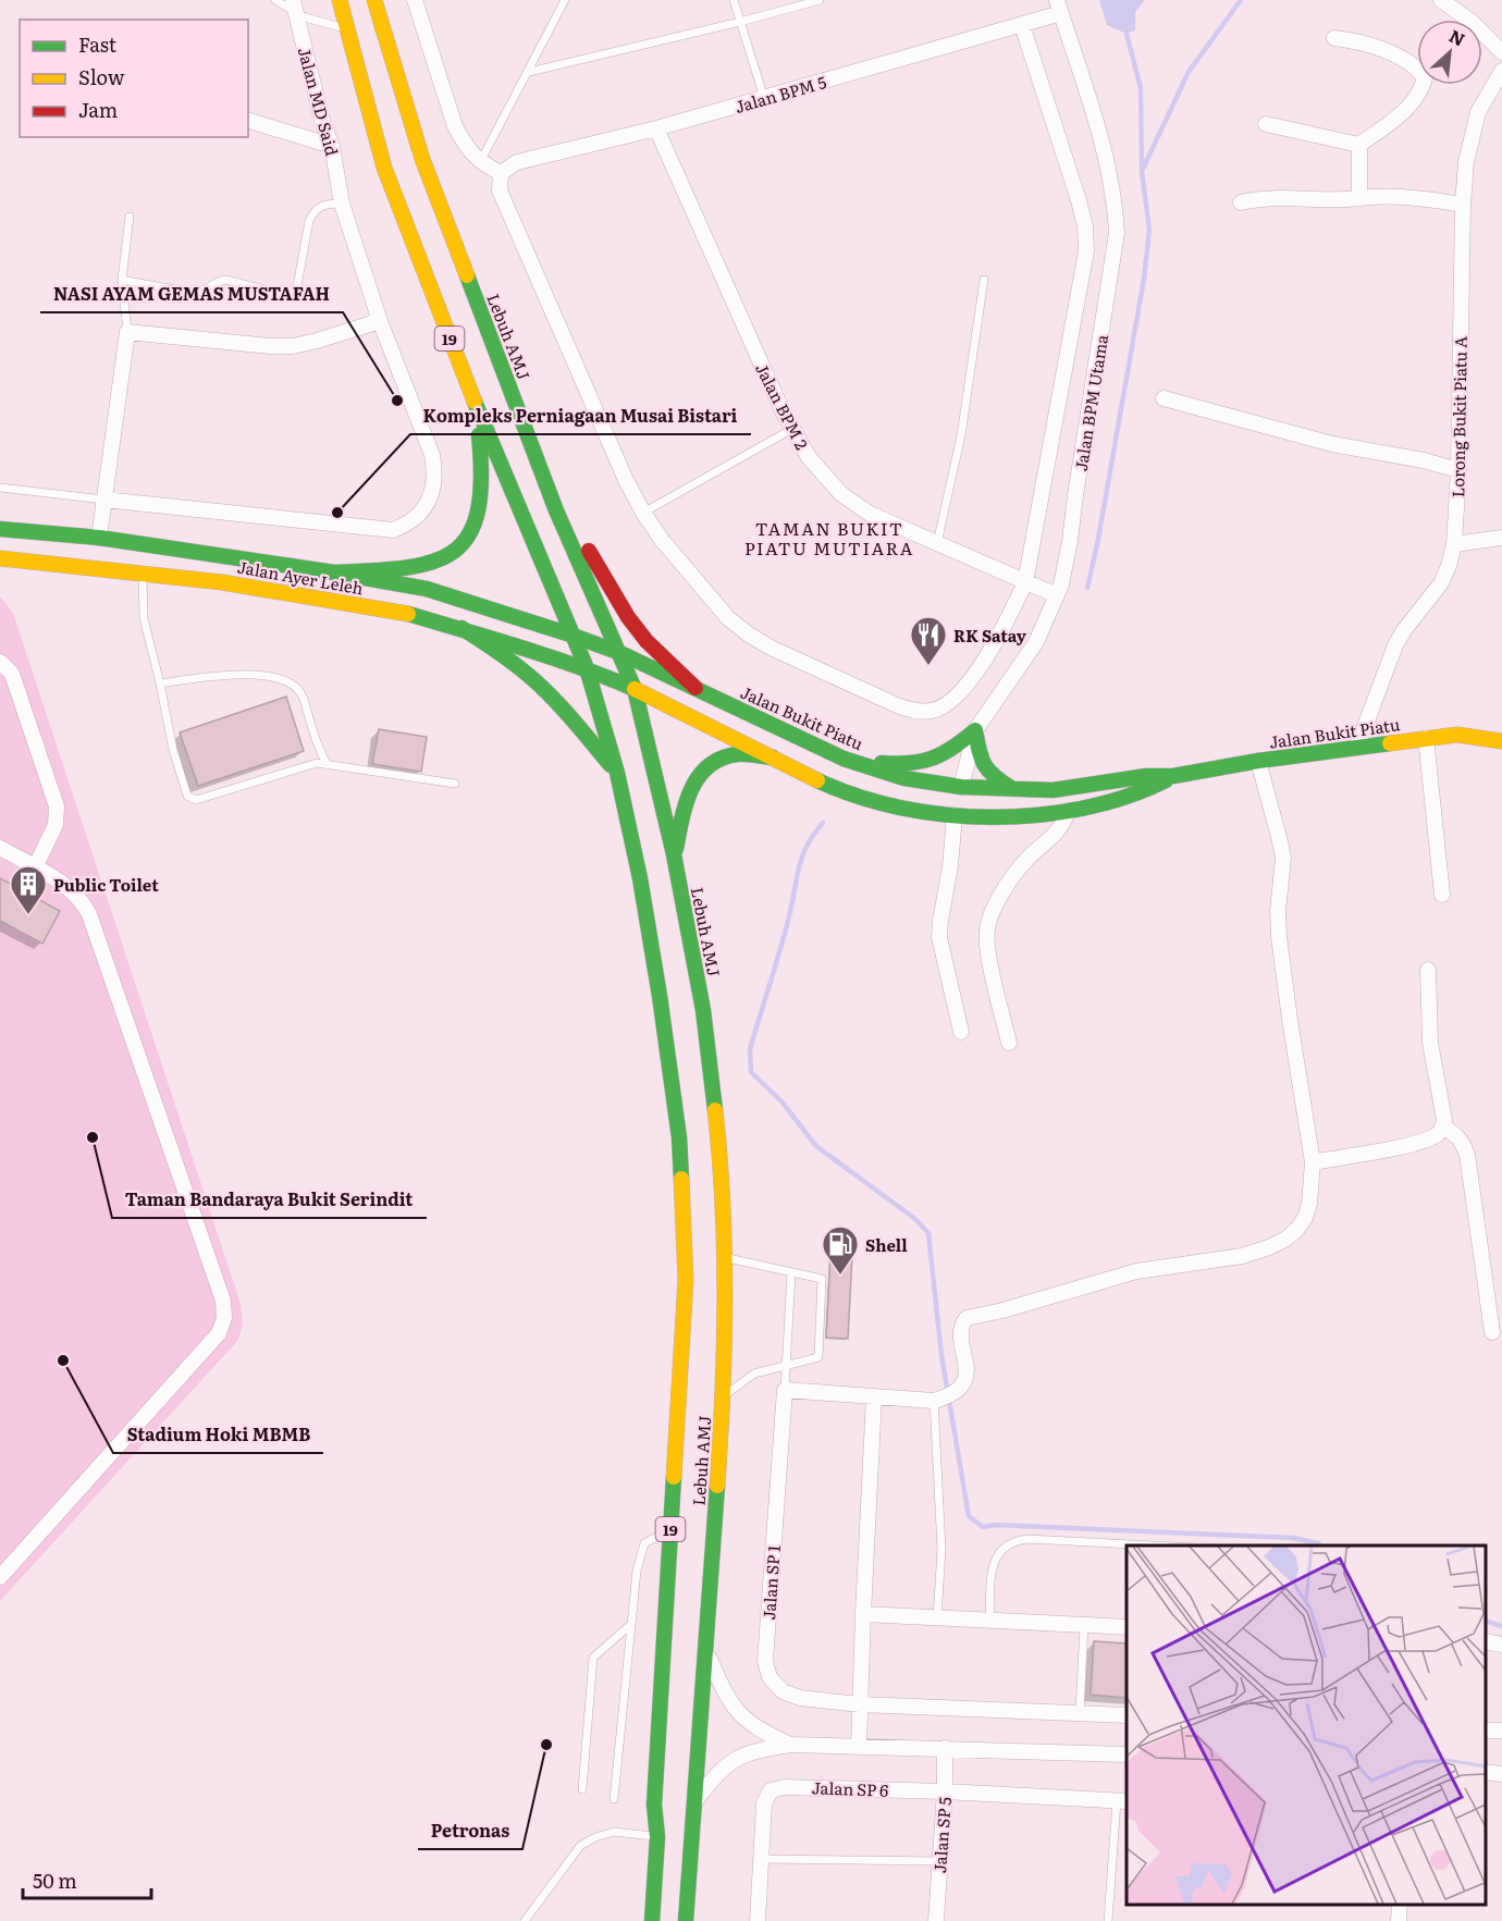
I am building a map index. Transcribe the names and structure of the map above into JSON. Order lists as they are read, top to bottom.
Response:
{
  "streets": {
    "main road": [
      "Lebuh AMJ",
      "19",
      "Jalan Ayer Leleh",
      "Jalan Bukit Piatu"
    ],
    "street": [
      "Jalan BPM 5",
      "Jalan MD Said",
      "Jalan BPM Utama",
      "Jalan BPM 2",
      "Lorong Bukit Piatu A",
      "Jalan SP 1",
      "Jalan SP 6",
      "Jalan SP 5"
    ]
  },
  "crossings": [
    ["Jalan BPM 5", "Jalan BPM Utama"],
    ["Jalan BPM 5", "Jalan BPM 2"],
    ["Lebuh AMJ", "Jalan Ayer Leleh"],
    ["Lebuh AMJ", "Jalan Bukit Piatu"],
    ["Jalan BPM Utama", "Jalan BPM 2"],
    ["Jalan BPM Utama", "Jalan Bukit Piatu"],
    ["Lorong Bukit Piatu A", "Jalan Bukit Piatu"],
    ["Jalan Ayer Leleh", "Jalan Bukit Piatu"],
    ["Jalan SP 6", "Jalan SP 5"]
  ],
  "districts": ["TAMAN BUKIT PIATU MUTIARA"],
  "places": {
    "other": [
      "NASI AYAM GEMAS MUSTAFAH",
      "Kompleks Perniagaan Musai Bistari",
      "Taman Bandaraya Bukit Serindit",
      "Stadium Hoki MBMB",
      "Petronas"
    ],
    "restaurant": ["RK Satay"],
    "building": ["Public Toilet"],
    "fuel station": ["Shell"]
  },
  "legend": ["Fast", "Slow", "Jam"],
  "scale_bar": "50 m",
  "north": "top right"
}
